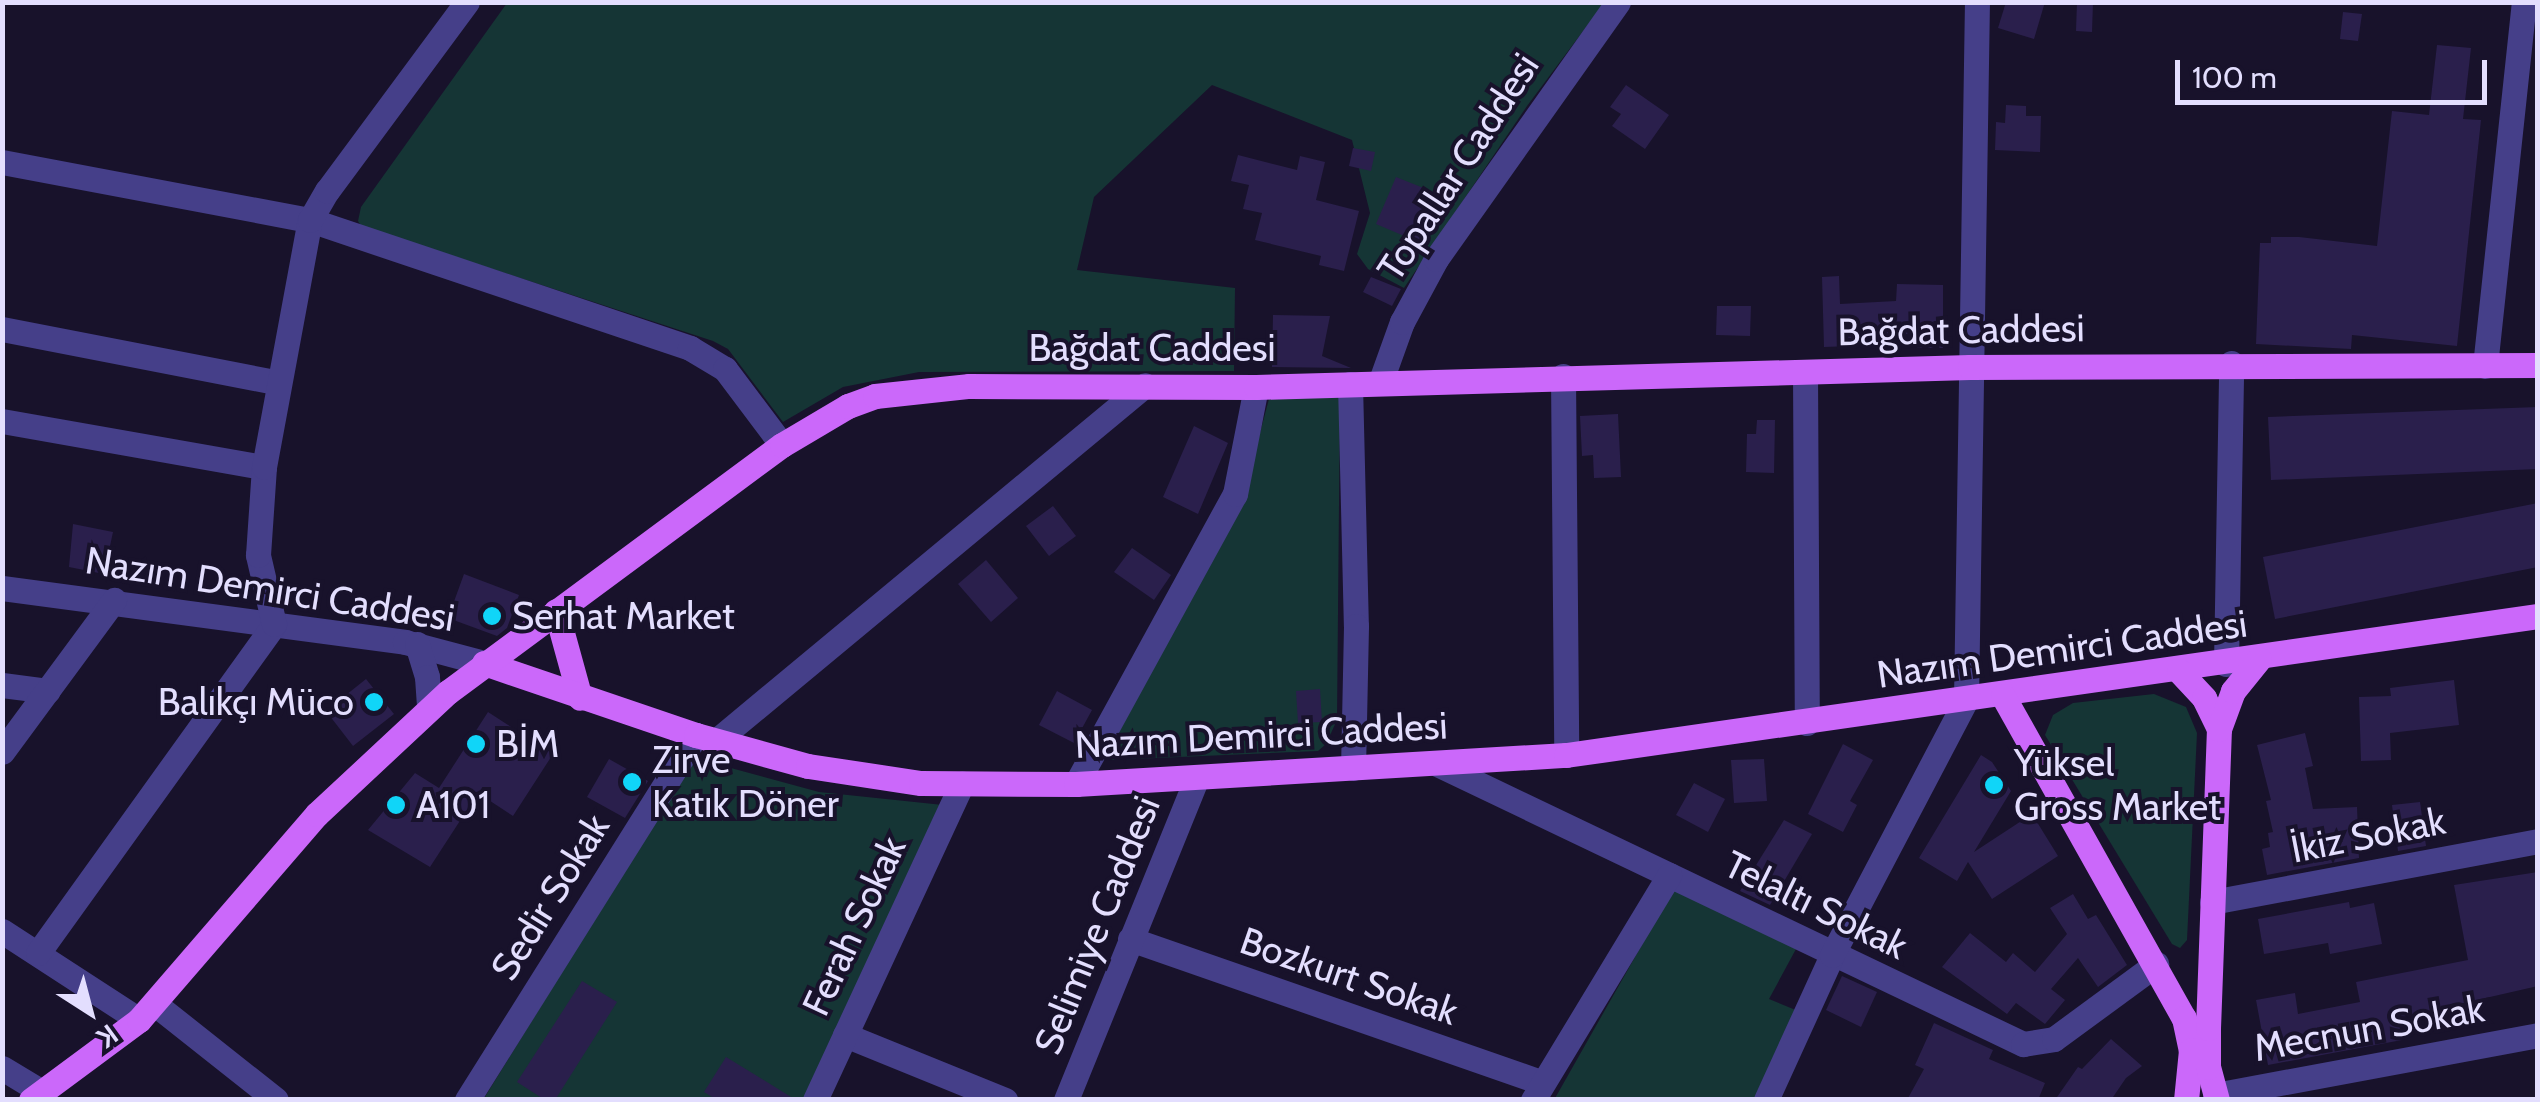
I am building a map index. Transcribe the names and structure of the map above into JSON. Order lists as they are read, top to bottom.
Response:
{
  "streets": {
    "main road": ["Bağdat Caddesi", "Nazım Demirci Caddesi"],
    "street": [
      "Topallar Caddesi",
      "İkiz Sokak",
      "Sedir Sokak",
      "Telaltı Sokak",
      "Selimiye Caddesi",
      "Ferah Sokak",
      "Bozkurt Sokak",
      "Mecnun Sokak"
    ]
  },
  "crossings": [
    ["Topallar Caddesi", "Bağdat Caddesi"],
    ["Bağdat Caddesi", "Nazım Demirci Caddesi"],
    ["Bağdat Caddesi", "Sedir Sokak"],
    ["Nazım Demirci Caddesi", "Sedir Sokak"],
    ["Nazım Demirci Caddesi", "Telaltı Sokak"],
    ["Nazım Demirci Caddesi", "Selimiye Caddesi"],
    ["Nazım Demirci Caddesi", "Ferah Sokak"],
    ["Selimiye Caddesi", "Bozkurt Sokak"]
  ],
  "places": [
    "Serhat Market",
    "Balıkçı Müco",
    "BİM",
    "Zirve Katık Döner",
    "Yüksel Gross Market",
    "A101"
  ],
  "scale_bar": "100 m",
  "north": "bottom right"
}
